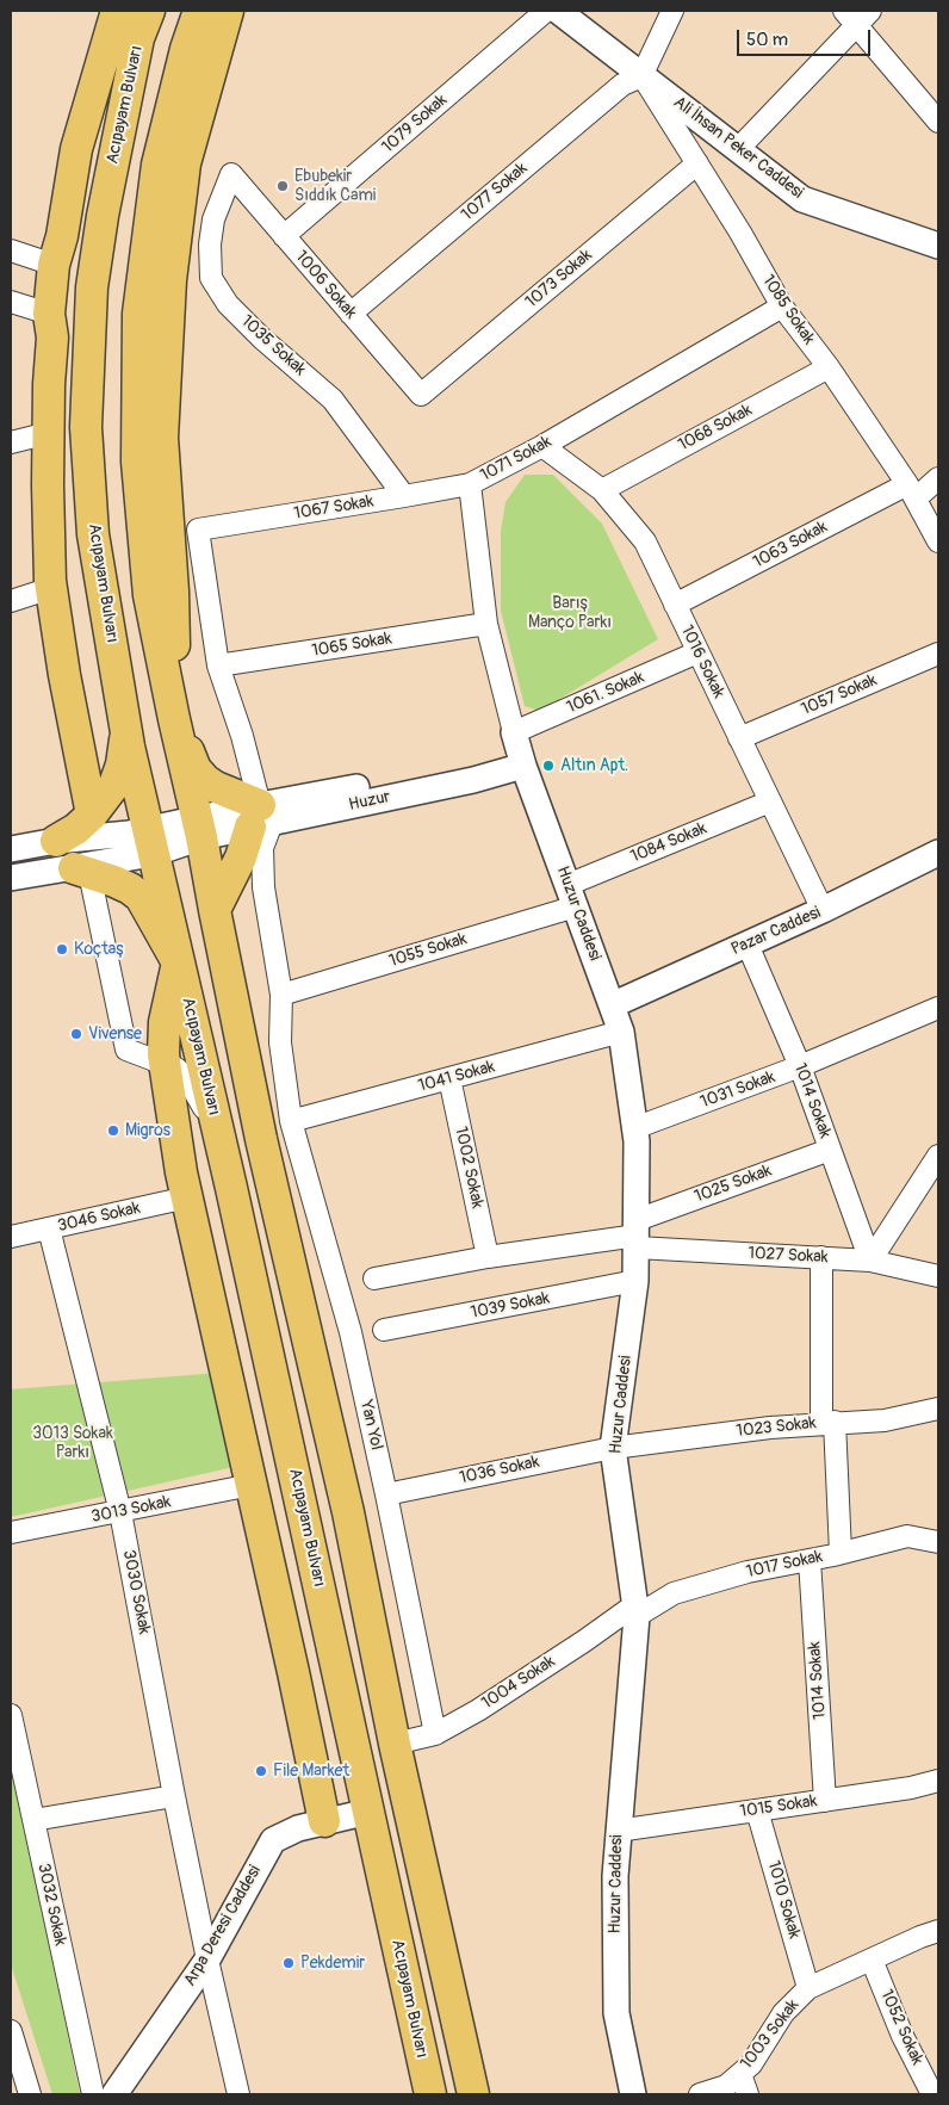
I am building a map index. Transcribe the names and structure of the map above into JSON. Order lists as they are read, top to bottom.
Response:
{
  "streets": {
    "main road": ["Acıpayam Bulvarı"],
    "street": [
      "1079 Sokak",
      "Ali İhsan Peker Caddesi",
      "1077 Sokak",
      "1073 Sokak",
      "1006 Sokak",
      "1085 Sokak",
      "1035 Sokak",
      "1068 Sokak",
      "1071 Sokak",
      "1067 Sokak",
      "1063 Sokak",
      "1065 Sokak",
      "1016 Sokak",
      "1061. Sokak",
      "1057 Sokak",
      "Huzur",
      "1084 Sokak",
      "Huzur Caddesi",
      "Pazar Caddesi",
      "1055 Sokak",
      "1041 Sokak",
      "1031 Sokak",
      "1014 Sokak",
      "1002 Sokak",
      "1025 Sokak",
      "3046 Sokak",
      "1027 Sokak",
      "1039 Sokak",
      "Yan Yol",
      "1023 Sokak",
      "1036 Sokak",
      "3013 Sokak",
      "1017 Sokak",
      "3030 Sokak",
      "1004 Sokak",
      "1015 Sokak",
      "1010 Sokak",
      "3032 Sokak",
      "Arpa Deresi Caddesi",
      "1052 Sokak",
      "1003 Sokak"
    ]
  },
  "crossings": [
    ["Acıpayam Bulvarı", "Huzur"],
    ["Acıpayam Bulvarı", "Arpa Deresi Caddesi"],
    ["1079 Sokak", "1006 Sokak"],
    ["Ali İhsan Peker Caddesi", "1077 Sokak"],
    ["Ali İhsan Peker Caddesi", "1085 Sokak"],
    ["1077 Sokak", "1006 Sokak"],
    ["1077 Sokak", "1085 Sokak"],
    ["1073 Sokak", "1006 Sokak"],
    ["1073 Sokak", "1085 Sokak"],
    ["1006 Sokak", "1035 Sokak"],
    ["1085 Sokak", "1068 Sokak"],
    ["1085 Sokak", "1071 Sokak"],
    ["1085 Sokak", "1063 Sokak"],
    ["1035 Sokak", "1067 Sokak"],
    ["1068 Sokak", "1016 Sokak"],
    ["1071 Sokak", "1067 Sokak"],
    ["1071 Sokak", "1065 Sokak"],
    ["1071 Sokak", "1016 Sokak"],
    ["1071 Sokak", "1061. Sokak"],
    ["1071 Sokak", "Huzur"],
    ["1071 Sokak", "Huzur Caddesi"],
    ["1067 Sokak", "1065 Sokak"],
    ["1063 Sokak", "1016 Sokak"],
    ["1016 Sokak", "1061. Sokak"],
    ["1016 Sokak", "1057 Sokak"],
    ["1016 Sokak", "1084 Sokak"],
    ["1016 Sokak", "Pazar Caddesi"],
    ["1061. Sokak", "Huzur"],
    ["1061. Sokak", "Huzur Caddesi"],
    ["Huzur", "Huzur Caddesi"],
    ["Huzur", "Yan Yol"],
    ["1084 Sokak", "Huzur Caddesi"],
    ["1084 Sokak", "1055 Sokak"],
    ["Huzur Caddesi", "Pazar Caddesi"],
    ["Huzur Caddesi", "1055 Sokak"],
    ["Huzur Caddesi", "1041 Sokak"],
    ["Huzur Caddesi", "1031 Sokak"],
    ["Huzur Caddesi", "1025 Sokak"],
    ["Huzur Caddesi", "1027 Sokak"],
    ["Huzur Caddesi", "1039 Sokak"],
    ["Huzur Caddesi", "1023 Sokak"],
    ["Huzur Caddesi", "1036 Sokak"],
    ["Huzur Caddesi", "1017 Sokak"],
    ["Huzur Caddesi", "1004 Sokak"],
    ["Huzur Caddesi", "1015 Sokak"],
    ["Pazar Caddesi", "1014 Sokak"],
    ["1055 Sokak", "Yan Yol"],
    ["1041 Sokak", "1002 Sokak"],
    ["1041 Sokak", "Yan Yol"],
    ["1031 Sokak", "1014 Sokak"],
    ["1014 Sokak", "1025 Sokak"],
    ["1014 Sokak", "1027 Sokak"],
    ["1014 Sokak", "1017 Sokak"],
    ["1014 Sokak", "1015 Sokak"],
    ["1025 Sokak", "1027 Sokak"],
    ["3046 Sokak", "3030 Sokak"],
    ["Yan Yol", "1036 Sokak"],
    ["Yan Yol", "1004 Sokak"],
    ["1023 Sokak", "1036 Sokak"],
    ["3013 Sokak", "3030 Sokak"],
    ["1017 Sokak", "1004 Sokak"],
    ["3030 Sokak", "Arpa Deresi Caddesi"],
    ["1015 Sokak", "1010 Sokak"],
    ["1010 Sokak", "1003 Sokak"],
    ["1052 Sokak", "1003 Sokak"]
  ],
  "parks": ["Barış Manço Parkı", "3013 Sokak Parkı"],
  "places": [
    "Ebubekir Sıddık Cami",
    "Altın Apt.",
    "Koçtaş",
    "Vivense",
    "Migros",
    "File Market",
    "Pekdemir"
  ],
  "scale_bar": "50 m"
}
